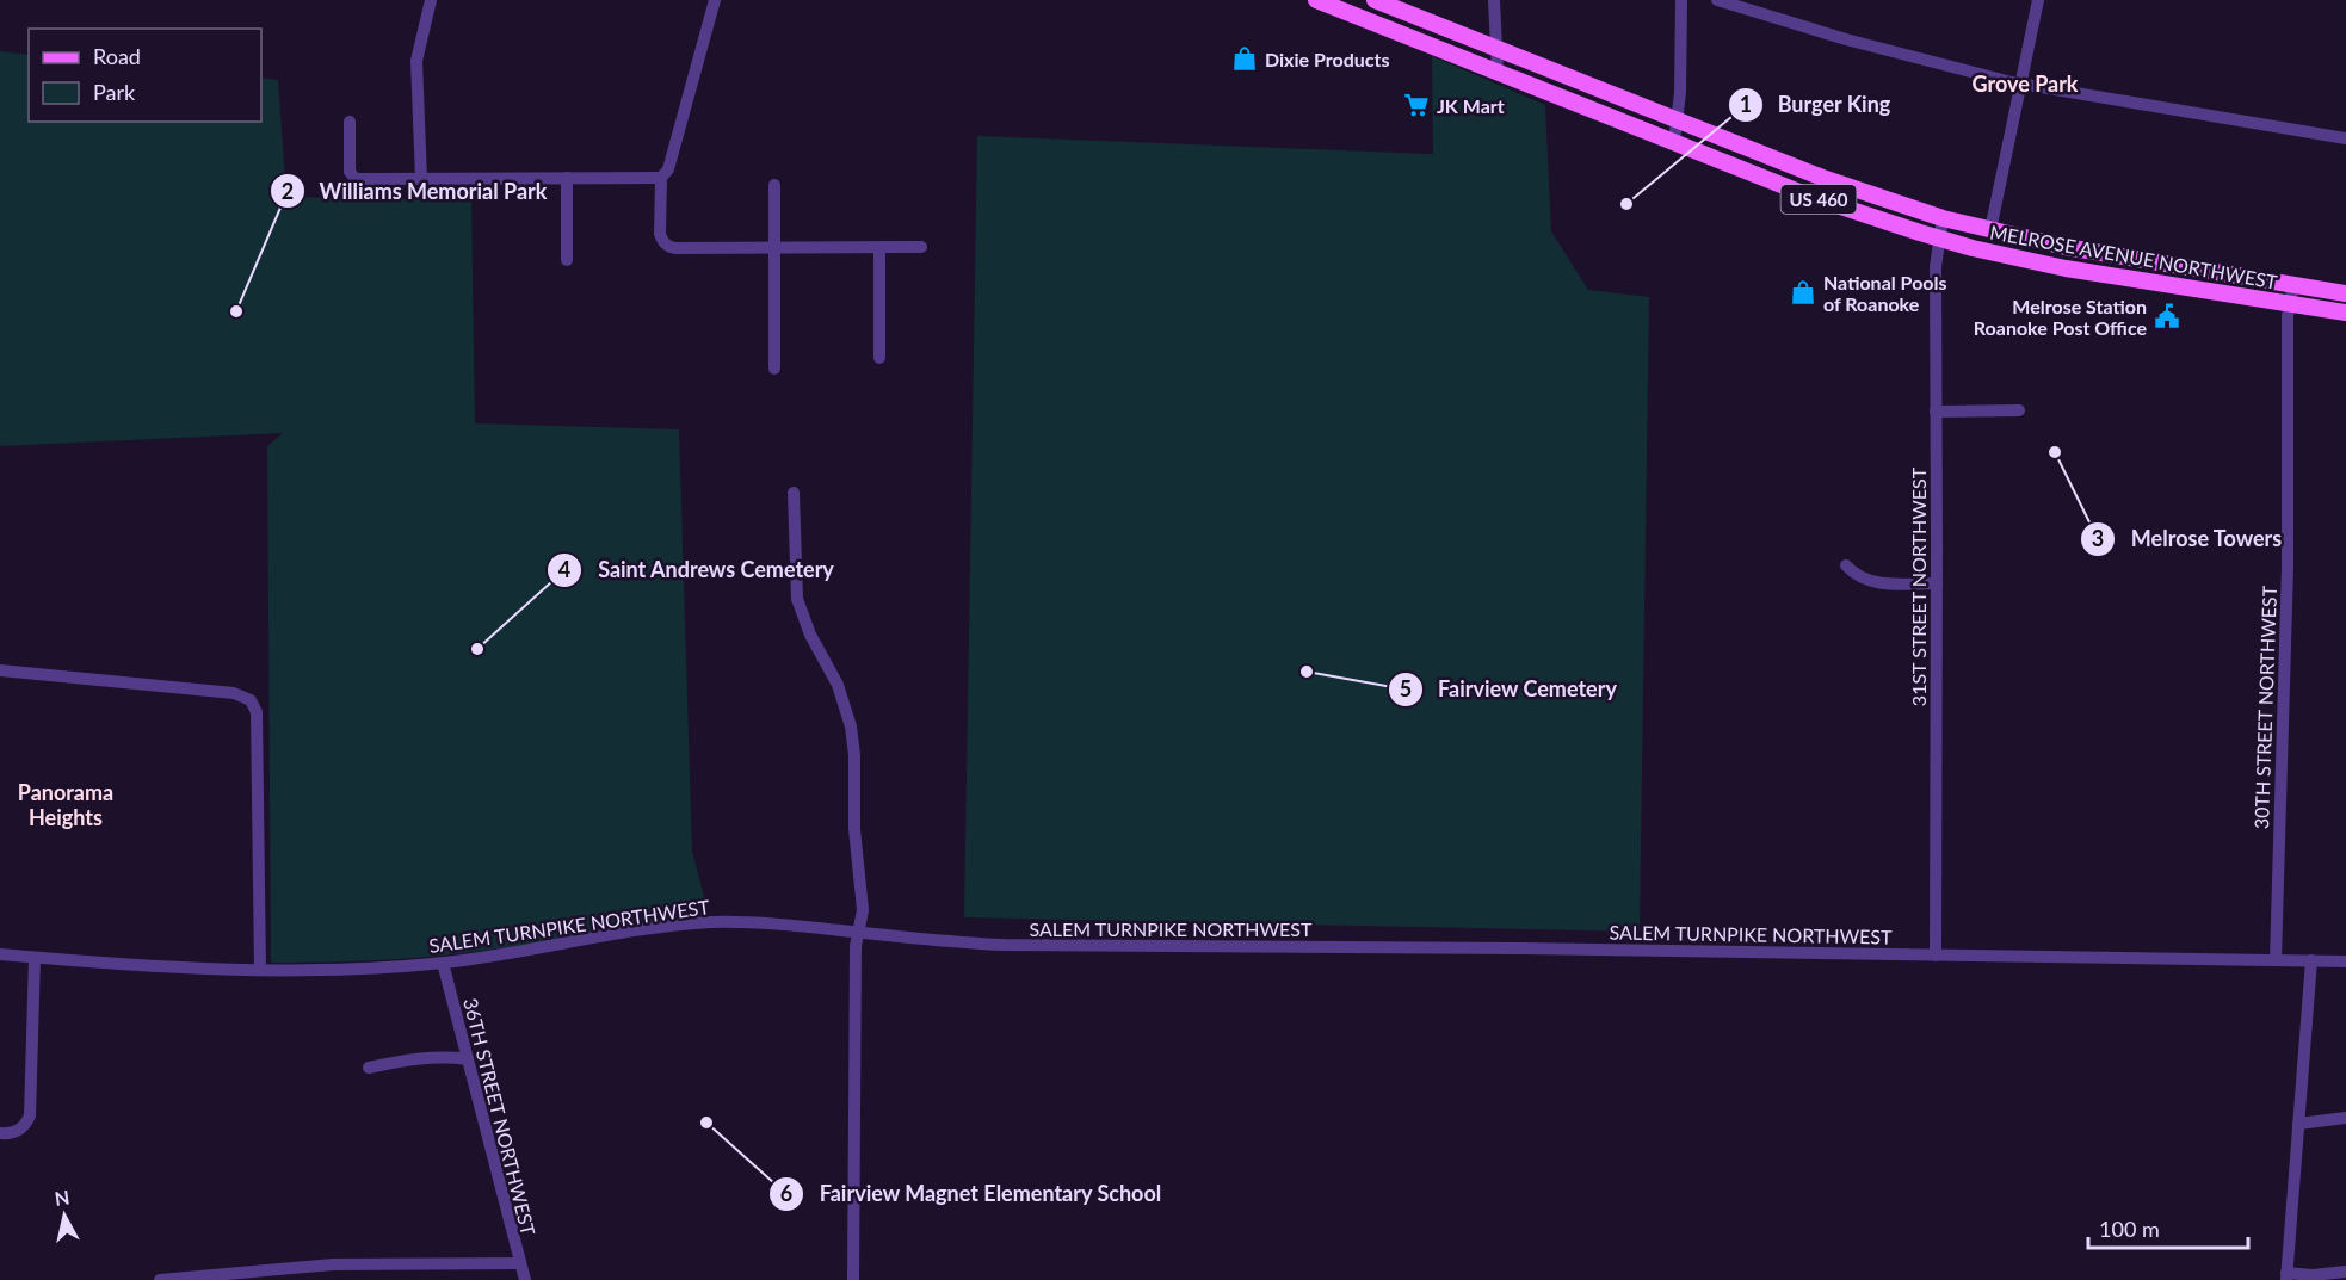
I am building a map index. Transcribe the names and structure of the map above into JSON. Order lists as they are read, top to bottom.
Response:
{
  "streets": {
    "main road": ["US 460", "MELROSE AVENUE NORTHWEST"],
    "street": [
      "31ST STREET NORTHWEST",
      "30TH STREET NORTHWEST",
      "SALEM TURNPIKE NORTHWEST",
      "36TH STREET NORTHWEST"
    ]
  },
  "crossings": [
    ["MELROSE AVENUE NORTHWEST", "31ST STREET NORTHWEST"],
    ["MELROSE AVENUE NORTHWEST", "30TH STREET NORTHWEST"],
    ["31ST STREET NORTHWEST", "SALEM TURNPIKE NORTHWEST"],
    ["30TH STREET NORTHWEST", "SALEM TURNPIKE NORTHWEST"],
    ["SALEM TURNPIKE NORTHWEST", "36TH STREET NORTHWEST"]
  ],
  "districts": ["Grove Park", "Panorama Heights"],
  "places": {
    "shop": ["Dixie Products", "National Pools of Roanoke"],
    "supermarket": ["JK Mart"],
    "other": [
      "Burger King",
      "Williams Memorial Park",
      "Melrose Towers",
      "Saint Andrews Cemetery",
      "Fairview Cemetery",
      "Fairview Magnet Elementary School"
    ],
    "public building": ["Melrose Station Roanoke Post Office"]
  },
  "legend": ["Road", "Park"],
  "scale_bar": "100 m",
  "north": "top"
}
